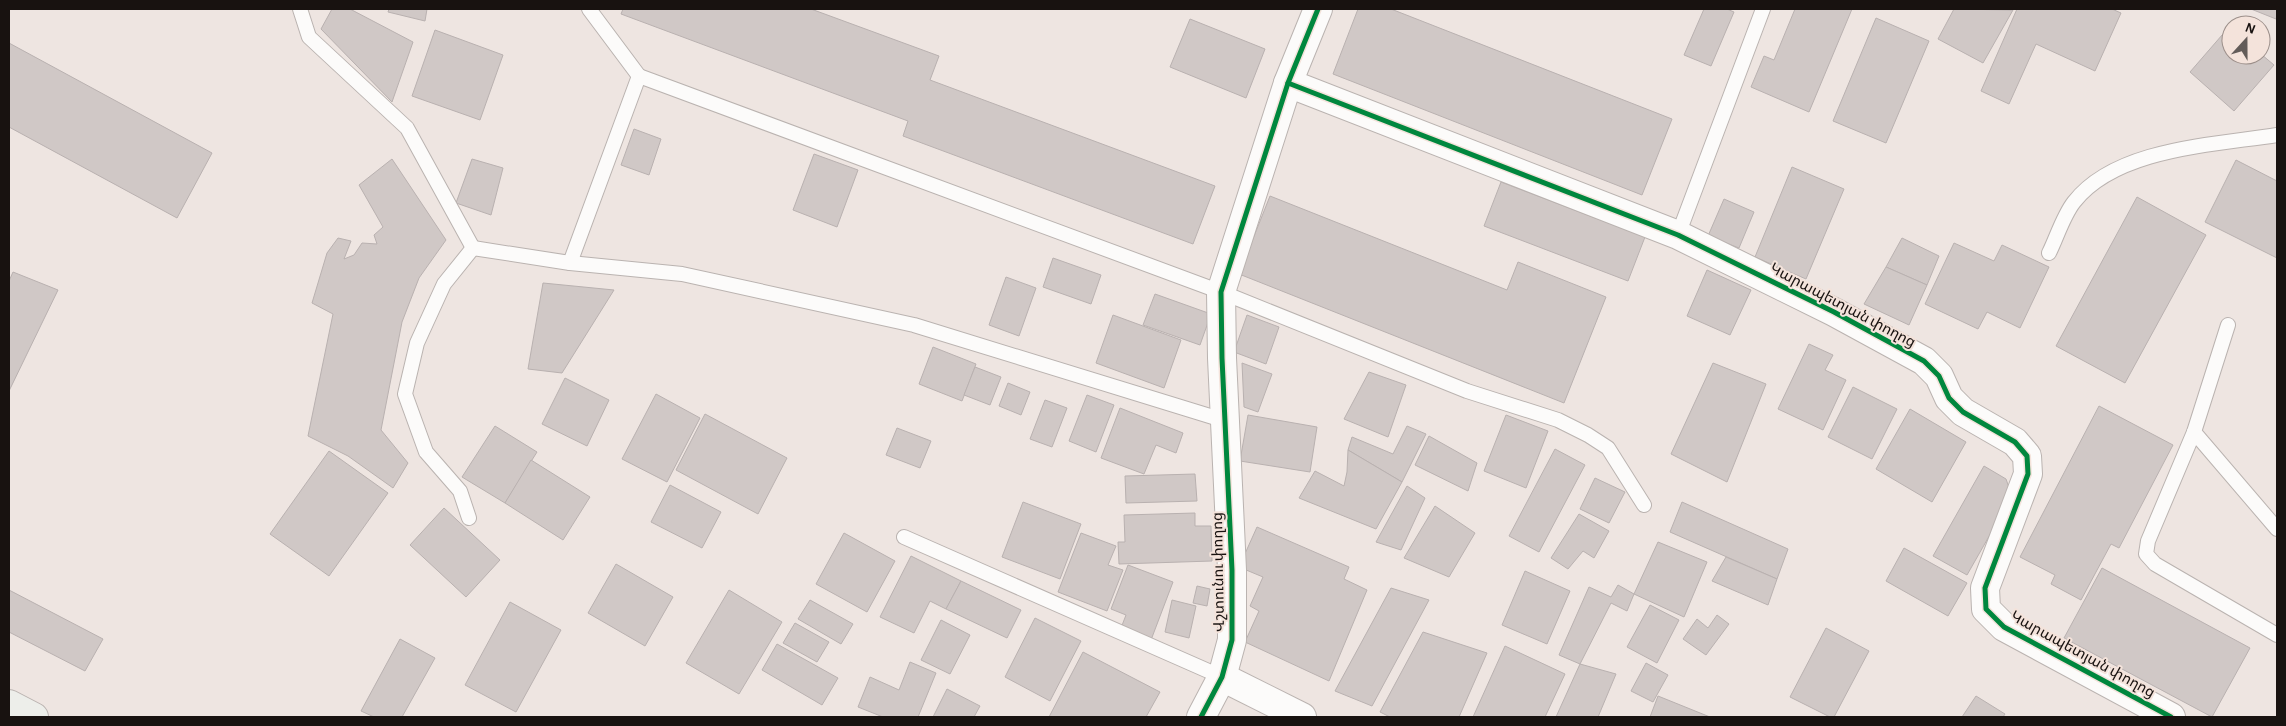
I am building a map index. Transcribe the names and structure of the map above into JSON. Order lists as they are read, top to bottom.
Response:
{
  "streets": {
    "street": ["Կարապետյան փողոց", "Վշտունու փողոց"]
  },
  "crossings": [
    ["Կարապետյան փողոց", "Վշտունու փողոց"]
  ],
  "north": "top"
}
